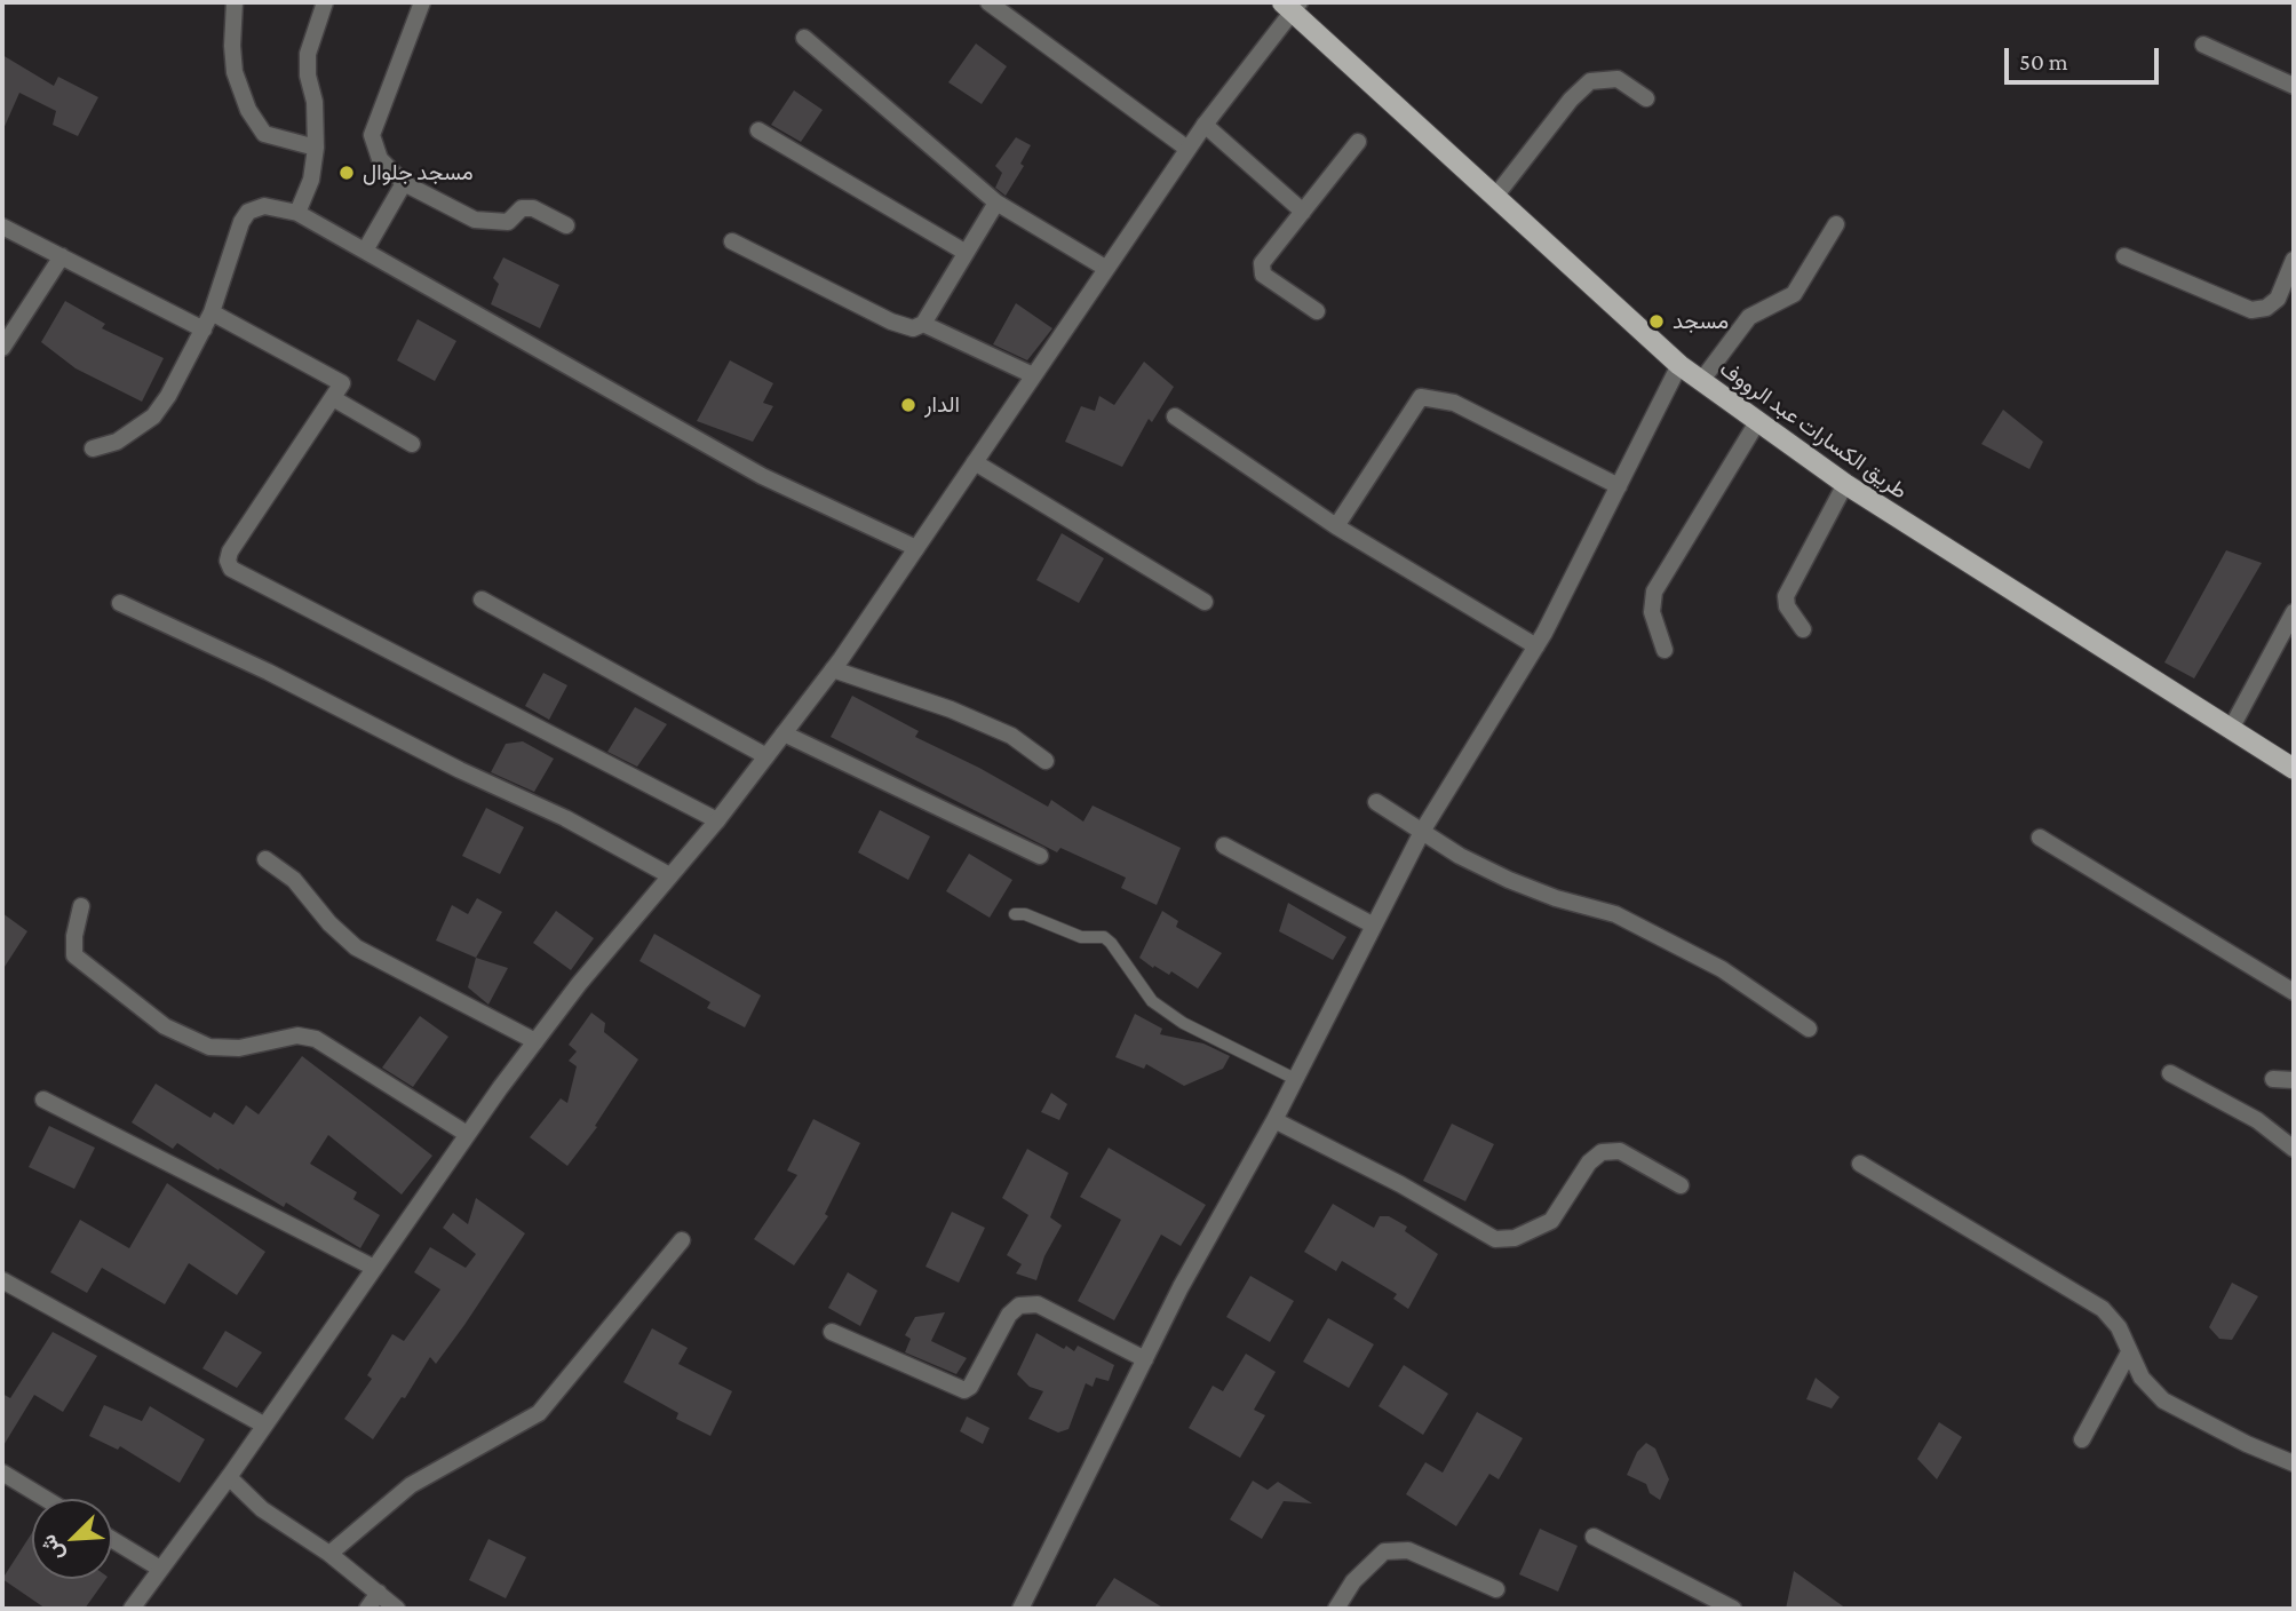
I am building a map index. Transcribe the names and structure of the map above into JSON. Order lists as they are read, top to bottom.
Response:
{
  "streets": {
    "main road": ["طريق الكسارات عبد الرووف"]
  },
  "places": ["مسجد جلوال", "مسجد", "الدار"],
  "scale_bar": "50 m",
  "north": "bottom left"
}
